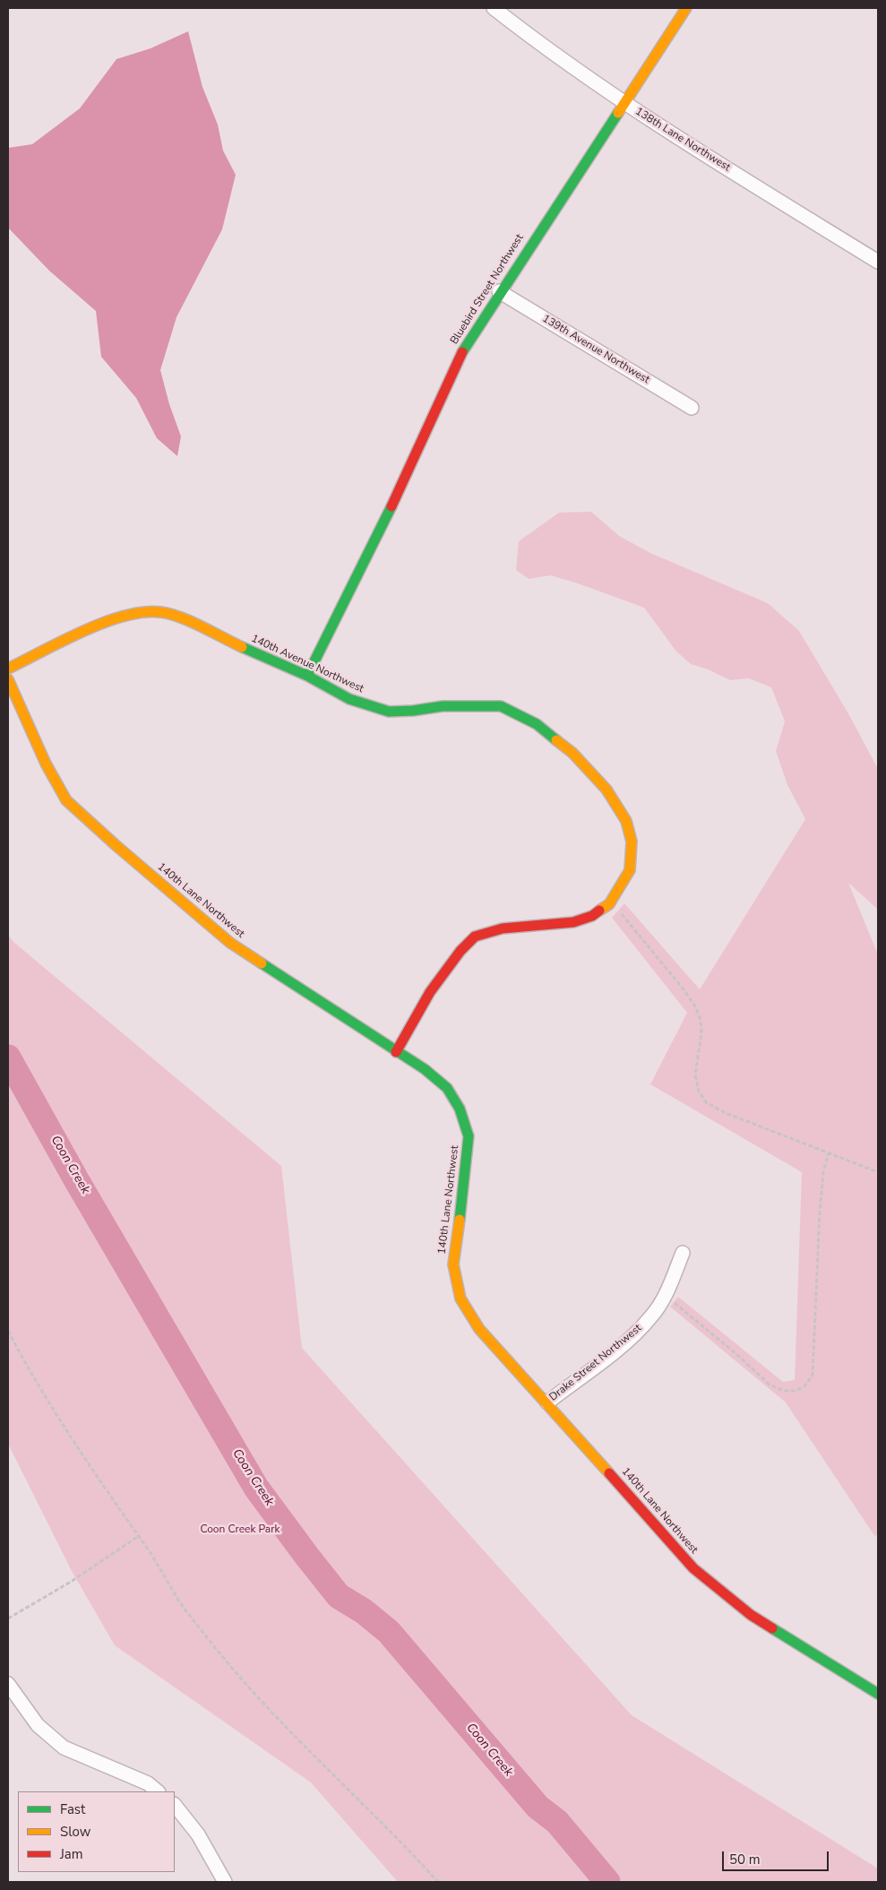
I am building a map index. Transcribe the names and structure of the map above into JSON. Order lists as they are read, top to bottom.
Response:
{
  "streets": {
    "street": [
      "138th Lane Northwest",
      "Bluebird Street Northwest",
      "139th Avenue Northwest",
      "140th Avenue Northwest",
      "140th Lane Northwest",
      "Drake Street Northwest"
    ]
  },
  "crossings": [
    ["138th Lane Northwest", "Bluebird Street Northwest"],
    ["Bluebird Street Northwest", "139th Avenue Northwest"],
    ["Bluebird Street Northwest", "140th Avenue Northwest"],
    ["140th Lane Northwest", "Drake Street Northwest"]
  ],
  "water": ["Coon Creek"],
  "parks": ["Coon Creek Park"],
  "legend": ["Fast", "Slow", "Jam"],
  "scale_bar": "50 m"
}
